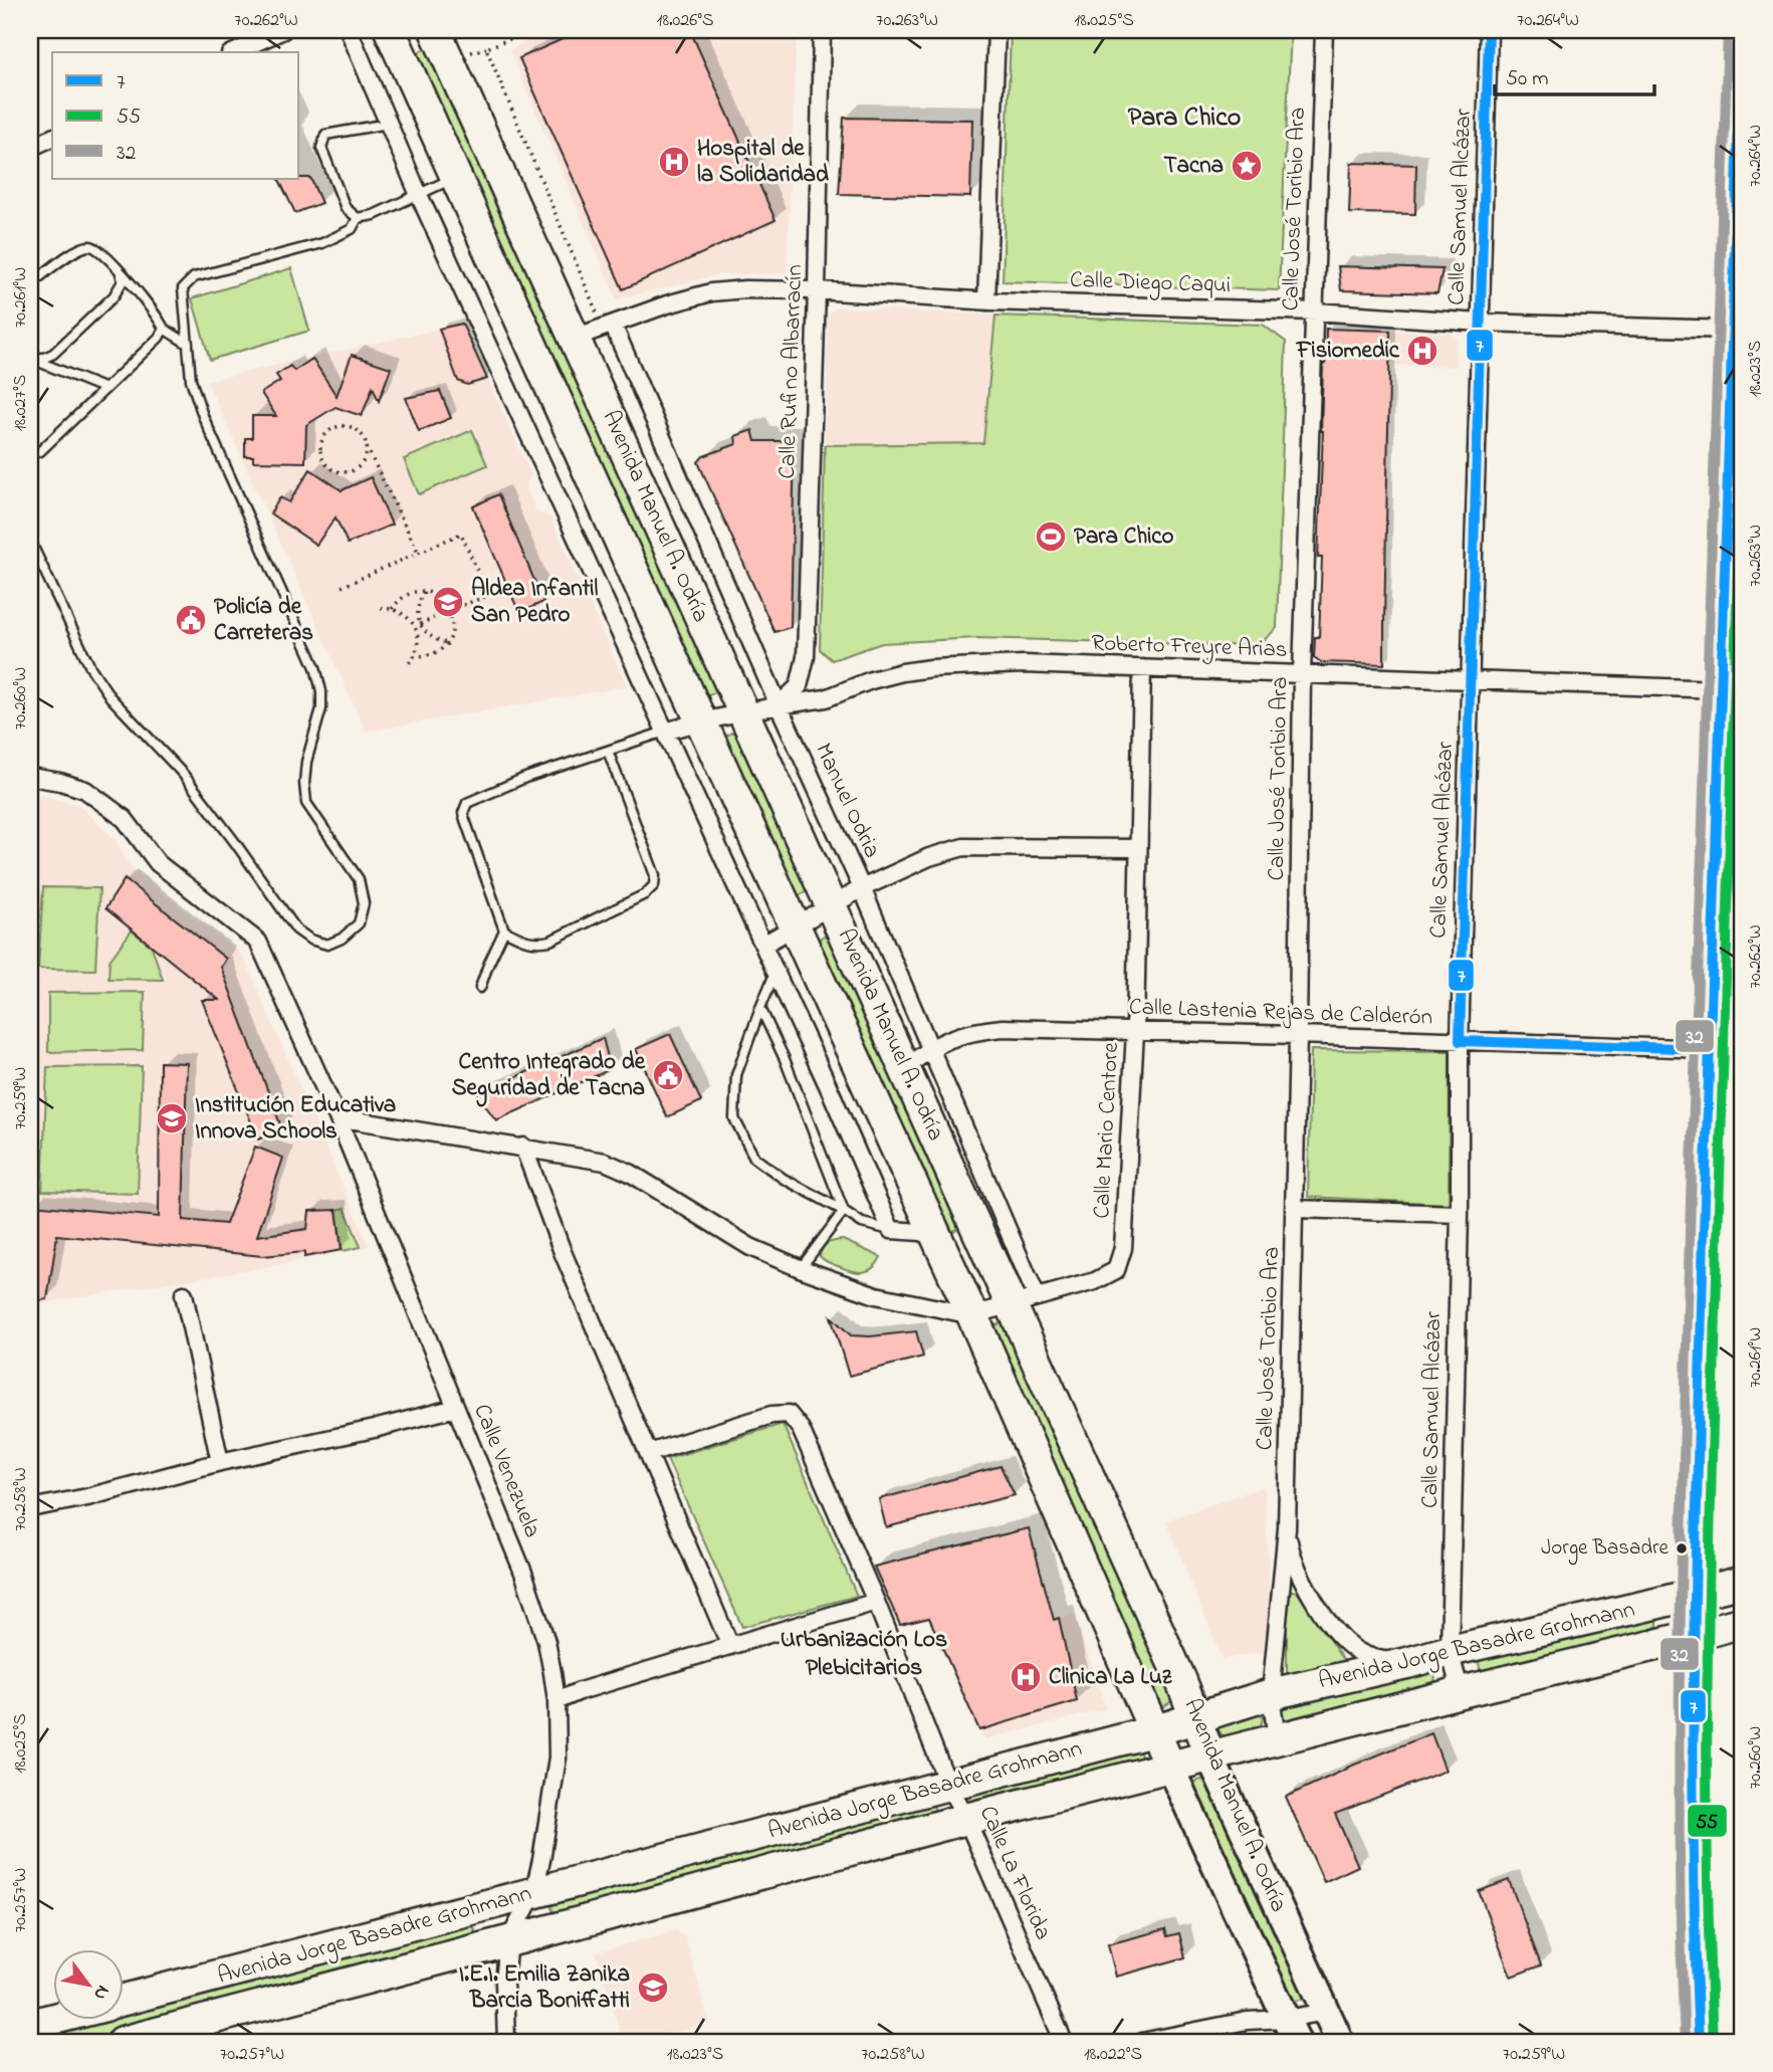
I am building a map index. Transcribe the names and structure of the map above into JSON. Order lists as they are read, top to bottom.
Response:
{
  "streets": {
    "highway": ["Avenida Manuel A. Odría", "Avenida Jorge Basadre Grohmann"],
    "street": [
      "Calle Samuel Alcázar",
      "Calle José Toribio Ara",
      "Calle Diego Caqui",
      "Calle Rufino Albarracín",
      "Roberto Freyre Arias",
      "Manuel Odria",
      "Calle Lastenia Rejas de Calderón",
      "Calle Mario Centore",
      "Calle Venezuela",
      "Calle La Florida"
    ]
  },
  "crossings": [
    ["Calle Samuel Alcázar", "Calle Diego Caqui"],
    ["Calle Samuel Alcázar", "Roberto Freyre Arias"],
    ["Calle Samuel Alcázar", "Calle Lastenia Rejas de Calderón"],
    ["Calle Samuel Alcázar", "Avenida Jorge Basadre Grohmann"],
    ["Calle José Toribio Ara", "Calle Diego Caqui"],
    ["Calle José Toribio Ara", "Roberto Freyre Arias"],
    ["Calle José Toribio Ara", "Calle Lastenia Rejas de Calderón"],
    ["Calle José Toribio Ara", "Avenida Jorge Basadre Grohmann"],
    ["Calle Diego Caqui", "Calle Rufino Albarracín"],
    ["Calle Diego Caqui", "Avenida Manuel A. Odría"],
    ["Calle Diego Caqui", "Manuel Odria"],
    ["Calle Rufino Albarracín", "Roberto Freyre Arias"],
    ["Calle Rufino Albarracín", "Manuel Odria"],
    ["Avenida Manuel A. Odría", "Roberto Freyre Arias"],
    ["Avenida Manuel A. Odría", "Manuel Odria"],
    ["Avenida Manuel A. Odría", "Calle Lastenia Rejas de Calderón"],
    ["Avenida Manuel A. Odría", "Calle Mario Centore"],
    ["Avenida Manuel A. Odría", "Avenida Jorge Basadre Grohmann"],
    ["Roberto Freyre Arias", "Manuel Odria"],
    ["Roberto Freyre Arias", "Calle Mario Centore"],
    ["Manuel Odria", "Calle Lastenia Rejas de Calderón"],
    ["Manuel Odria", "Calle Mario Centore"],
    ["Calle Lastenia Rejas de Calderón", "Calle Mario Centore"],
    ["Calle Venezuela", "Avenida Jorge Basadre Grohmann"],
    ["Avenida Jorge Basadre Grohmann", "Calle La Florida"]
  ],
  "districts": ["Para Chico", "Urbanización Los Plebicitarios"],
  "places": {
    "hospital": ["Hospital de la Solidaridad", "Fisiomedic", "Clinica La Luz"],
    "place": ["Tacna"],
    "sports": ["Para Chico"],
    "school or university": ["Aldea Infantil San Pedro", "Institución Educativa Innova Schools", "I.E.I. Emilia Zanika Barcia Boniffatti"],
    "public building": ["Policía de Carreteras", "Centro Integrado de Seguridad de Tacna"],
    "other": ["Jorge Basadre"]
  },
  "lines": ["transit line 7", "transit line 32", "transit line 55"],
  "legend": ["7", "55", "32"],
  "scale_bar": "50 m",
  "north": "bottom right",
  "coordinates": [
    "70.262°W",
    "18.026°S",
    "70.263°W",
    "18.025°S",
    "70.264°W",
    "70.261°W",
    "18.023°S",
    "18.027°S",
    "70.260°W",
    "70.259°W",
    "70.258°W",
    "70.257°W",
    "18.022°S"
  ]
}
